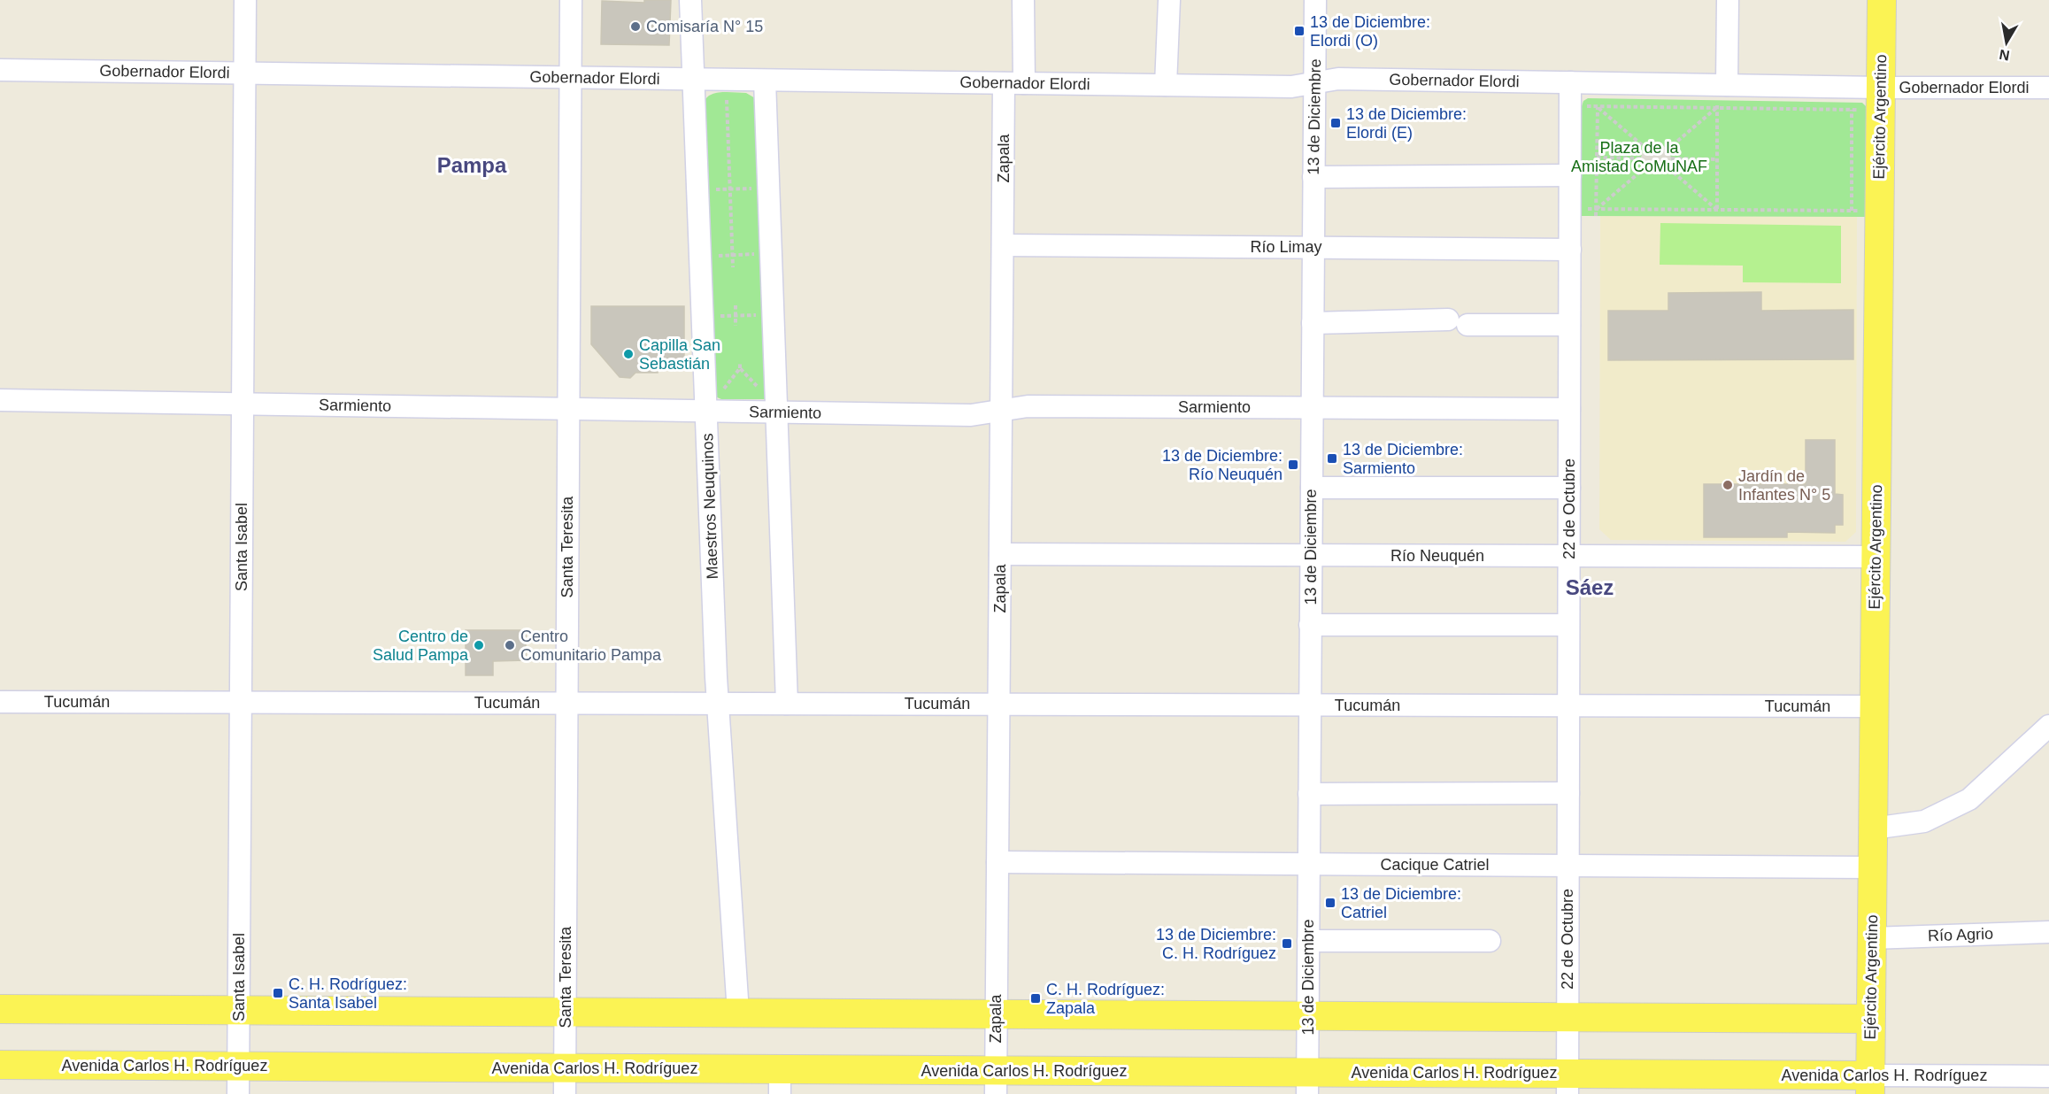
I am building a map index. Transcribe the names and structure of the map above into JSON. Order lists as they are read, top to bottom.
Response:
{
  "streets": {
    "main road": ["Ejército Argentino", "Avenida Carlos H. Rodríguez"],
    "street": [
      "Gobernador Elordi",
      "13 de Diciembre",
      "Zapala",
      "Río Limay",
      "Sarmiento",
      "Maestros Neuquinos",
      "22 de Octubre",
      "Santa Isabel",
      "Santa Teresita",
      "Río Neuquén",
      "Tucumán",
      "Cacique Catriel",
      "Río Agrio"
    ]
  },
  "crossings": [
    ["Gobernador Elordi", "13 de Diciembre"],
    ["Gobernador Elordi", "Ejército Argentino"],
    ["Gobernador Elordi", "Zapala"],
    ["Gobernador Elordi", "Maestros Neuquinos"],
    ["Gobernador Elordi", "22 de Octubre"],
    ["Gobernador Elordi", "Santa Isabel"],
    ["Gobernador Elordi", "Santa Teresita"],
    ["13 de Diciembre", "Río Limay"],
    ["13 de Diciembre", "Sarmiento"],
    ["13 de Diciembre", "Río Neuquén"],
    ["13 de Diciembre", "Tucumán"],
    ["13 de Diciembre", "Cacique Catriel"],
    ["13 de Diciembre", "Avenida Carlos H. Rodríguez"],
    ["Ejército Argentino", "Río Neuquén"],
    ["Ejército Argentino", "Tucumán"],
    ["Ejército Argentino", "Cacique Catriel"],
    ["Ejército Argentino", "Río Agrio"],
    ["Ejército Argentino", "Avenida Carlos H. Rodríguez"],
    ["Zapala", "Río Limay"],
    ["Zapala", "Sarmiento"],
    ["Zapala", "Río Neuquén"],
    ["Zapala", "Tucumán"],
    ["Zapala", "Cacique Catriel"],
    ["Zapala", "Avenida Carlos H. Rodríguez"],
    ["Río Limay", "22 de Octubre"],
    ["Sarmiento", "Maestros Neuquinos"],
    ["Sarmiento", "22 de Octubre"],
    ["Sarmiento", "Santa Isabel"],
    ["Sarmiento", "Santa Teresita"],
    ["Maestros Neuquinos", "Tucumán"],
    ["22 de Octubre", "Río Neuquén"],
    ["22 de Octubre", "Tucumán"],
    ["22 de Octubre", "Cacique Catriel"],
    ["22 de Octubre", "Avenida Carlos H. Rodríguez"],
    ["Santa Isabel", "Tucumán"],
    ["Santa Isabel", "Avenida Carlos H. Rodríguez"],
    ["Santa Teresita", "Tucumán"],
    ["Santa Teresita", "Avenida Carlos H. Rodríguez"]
  ],
  "districts": ["Pampa", "Sáez"],
  "parks": ["Plaza de la Amistad CoMuNAF"],
  "places": {
    "other": [
      "Comisaría N° 15",
      "Capilla San Sebastián",
      "Jardín de Infantes N° 5",
      "Centro de Salud Pampa",
      "Centro Comunitario Pampa"
    ],
    "transit": [
      "13 de Diciembre: Elordi (O)",
      "13 de Diciembre: Elordi (E)",
      "13 de Diciembre: Sarmiento",
      "13 de Diciembre: Río Neuquén",
      "13 de Diciembre: Catriel",
      "13 de Diciembre: C. H. Rodríguez",
      "C. H. Rodríguez: Santa Isabel",
      "C. H. Rodríguez: Zapala"
    ]
  },
  "north": "bottom"
}
